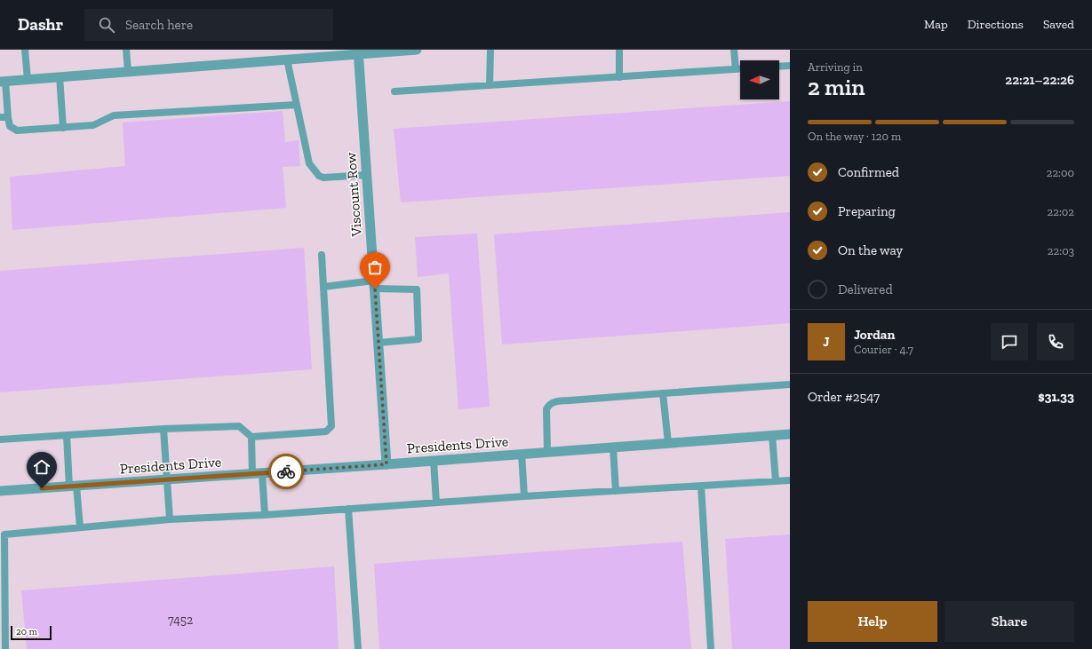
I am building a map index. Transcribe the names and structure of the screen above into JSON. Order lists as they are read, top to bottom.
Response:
{
  "streets": {
    "street": ["Viscount Row", "Presidents Drive"]
  },
  "crossings": [
    ["Viscount Row", "Presidents Drive"]
  ],
  "house_numbers": ["7452"],
  "scale_bar": "20 m",
  "north": "left",
  "page": {
    "header": "Dashr",
    "search": "Search here",
    "nav": ["Map", "Directions", "Saved"],
    "heading": ["2 min", "Arriving in", "22:21–22:26"],
    "panel": [
      "Jordan",
      "Courier · 4.7",
      "Order #2547",
      "$31.33"
    ],
    "bar": "On the way · 120 m",
    "list": [
      ["Confirmed", "22:00"],
      ["Preparing", "22:02"],
      ["On the way", "22:03"],
      "Delivered"
    ],
    "round": "J",
    "buttons": ["Help", "Share"],
    "scale": "20 m"
  }
}
